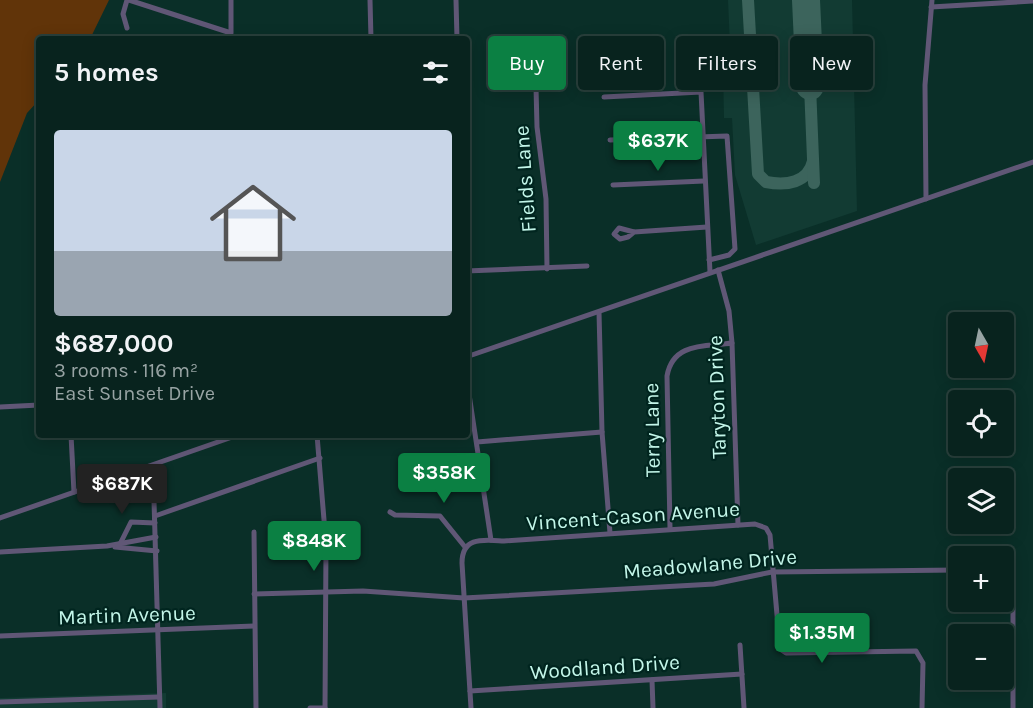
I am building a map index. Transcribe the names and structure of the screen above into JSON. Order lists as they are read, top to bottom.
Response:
{
  "streets": {
    "street": [
      "Fields Lane",
      "Taryton Drive",
      "Terry Lane",
      "Vincent-Cason Avenue",
      "Meadowlane Drive",
      "Martin Avenue",
      "Woodland Drive"
    ]
  },
  "crossings": [
    ["Taryton Drive", "Terry Lane"],
    ["Taryton Drive", "Vincent-Cason Avenue"],
    ["Terry Lane", "Vincent-Cason Avenue"],
    ["Vincent-Cason Avenue", "Meadowlane Drive"]
  ],
  "north": "bottom",
  "page": {
    "chip": [
      "Buy",
      "Rent",
      "Filters",
      "New"
    ],
    "heading": "5 homes",
    "list": [
      {
        "name": "$687,000",
        "note": "3 rooms · 116 m² · East Sunset Drive"
      }
    ],
    "price": [
      "$637K",
      "$358K",
      "$687K",
      "$848K",
      "$1.35M"
    ],
    "map_buttons": ["+", "−"]
  }
}
